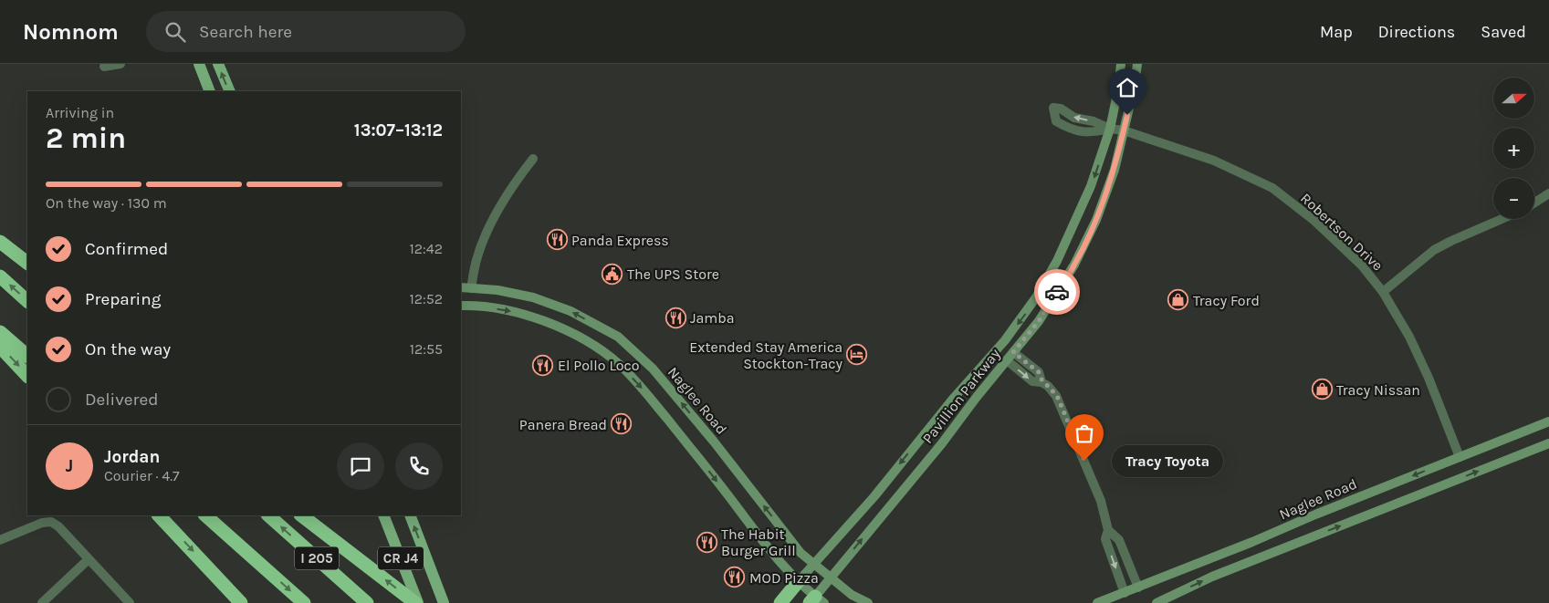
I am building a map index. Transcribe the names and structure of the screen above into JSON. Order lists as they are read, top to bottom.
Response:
{
  "streets": {
    "highway": ["I 205"],
    "main road": ["Pavillion Parkway", "Naglee Road", "CR J4"],
    "street": ["Robertson Drive"]
  },
  "crossings": [
    ["Robertson Drive", "Pavillion Parkway"],
    ["Robertson Drive", "Naglee Road"],
    ["Pavillion Parkway", "Naglee Road"]
  ],
  "one_way": ["Naglee Road"],
  "places": {
    "restaurant": [
      "Panda Express",
      "Jamba",
      "El Pollo Loco",
      "Panera Bread",
      "The Habit Burger Grill",
      "MOD Pizza"
    ],
    "public building": ["The UPS Store"],
    "shop": ["Tracy Ford", "Tracy Nissan"],
    "hotel": ["Extended Stay America Stockton-Tracy"],
    "other": ["Tracy Toyota"]
  },
  "north": "right",
  "page": {
    "header": "Nomnom",
    "search": "Search here",
    "nav": ["Map", "Directions", "Saved"],
    "map_buttons": ["+", "−"],
    "heading": ["2 min", "Arriving in", "13:07–13:12"],
    "panel": ["Jordan", "Courier · 4.7"],
    "bar": "On the way · 130 m",
    "list": [
      ["Confirmed", "12:42"],
      ["Preparing", "12:52"],
      ["On the way", "12:55"],
      "Delivered"
    ],
    "round": "J",
    "bubble": "Tracy Toyota"
  }
}
